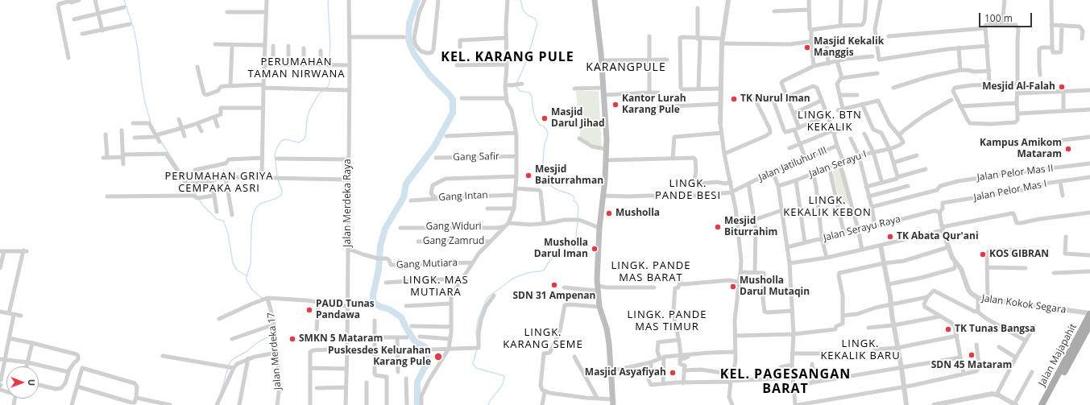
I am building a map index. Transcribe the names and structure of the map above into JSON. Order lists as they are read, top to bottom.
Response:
{
  "streets": {
    "main road": ["Jalan Majapahit"],
    "street": [
      "Gang Safir",
      "Jalan Jatiluhur III",
      "Jalan Serayu I",
      "Jalan Pelor Mas II",
      "Jalan Pelor Mas I",
      "Gang Intan",
      "Jalan Merdeka Raya",
      "Gang Widuri",
      "Jalan Serayu Raya",
      "Gang Zamrud",
      "Gang Mutiara",
      "Jalan Kokok Segara",
      "Jalan Merdeka 17"
    ]
  },
  "crossings": [
    ["Jalan Pelor Mas I", "Jalan Serayu Raya"],
    ["Jalan Merdeka Raya", "Gang Mutiara"],
    ["Jalan Kokok Segara", "Jalan Majapahit"]
  ],
  "districts": [
    "KEL. KARANG PULE",
    "PERUMAHAN TAMAN NIRWANA",
    "KARANGPULE",
    "LINGK. BTN KEKALIK",
    "PERUMAHAN GRIYA CEMPAKA ASRI",
    "LINGK. PANDE BESI",
    "LINGK. KEKALIK KEBON",
    "LINGK. PANDE MAS BARAT",
    "LINGK. MAS MUTIARA",
    "LINGK. PANDE MAS TIMUR",
    "LINGK. KARANG SEME",
    "LINGK. KEKALIK BARU",
    "KEL. PAGESANGAN BARAT"
  ],
  "places": [
    "Masjid Kekalik Manggis",
    "Mesjid Al-Falah",
    "TK Nurul Iman",
    "Kantor Lurah Karang Pule",
    "Masjid Darul Jihad",
    "Kampus Amikom Mataram",
    "Mesjid Baiturrahman",
    "Musholla",
    "Mesjid Biturrahim",
    "TK Abata Qur'ani",
    "Musholla Darul Iman",
    "KOS GIBRAN",
    "SDN 31 Ampenan",
    "Musholla Darul Mutaqin",
    "PAUD Tunas Pandawa",
    "TK Tunas Bangsa",
    "SMKN 5 Mataram",
    "SDN 45 Mataram",
    "Puskesdes Kelurahan Karang Pule",
    "Masjid Asyafiyah"
  ],
  "scale_bar": "100 m",
  "north": "right"
}
